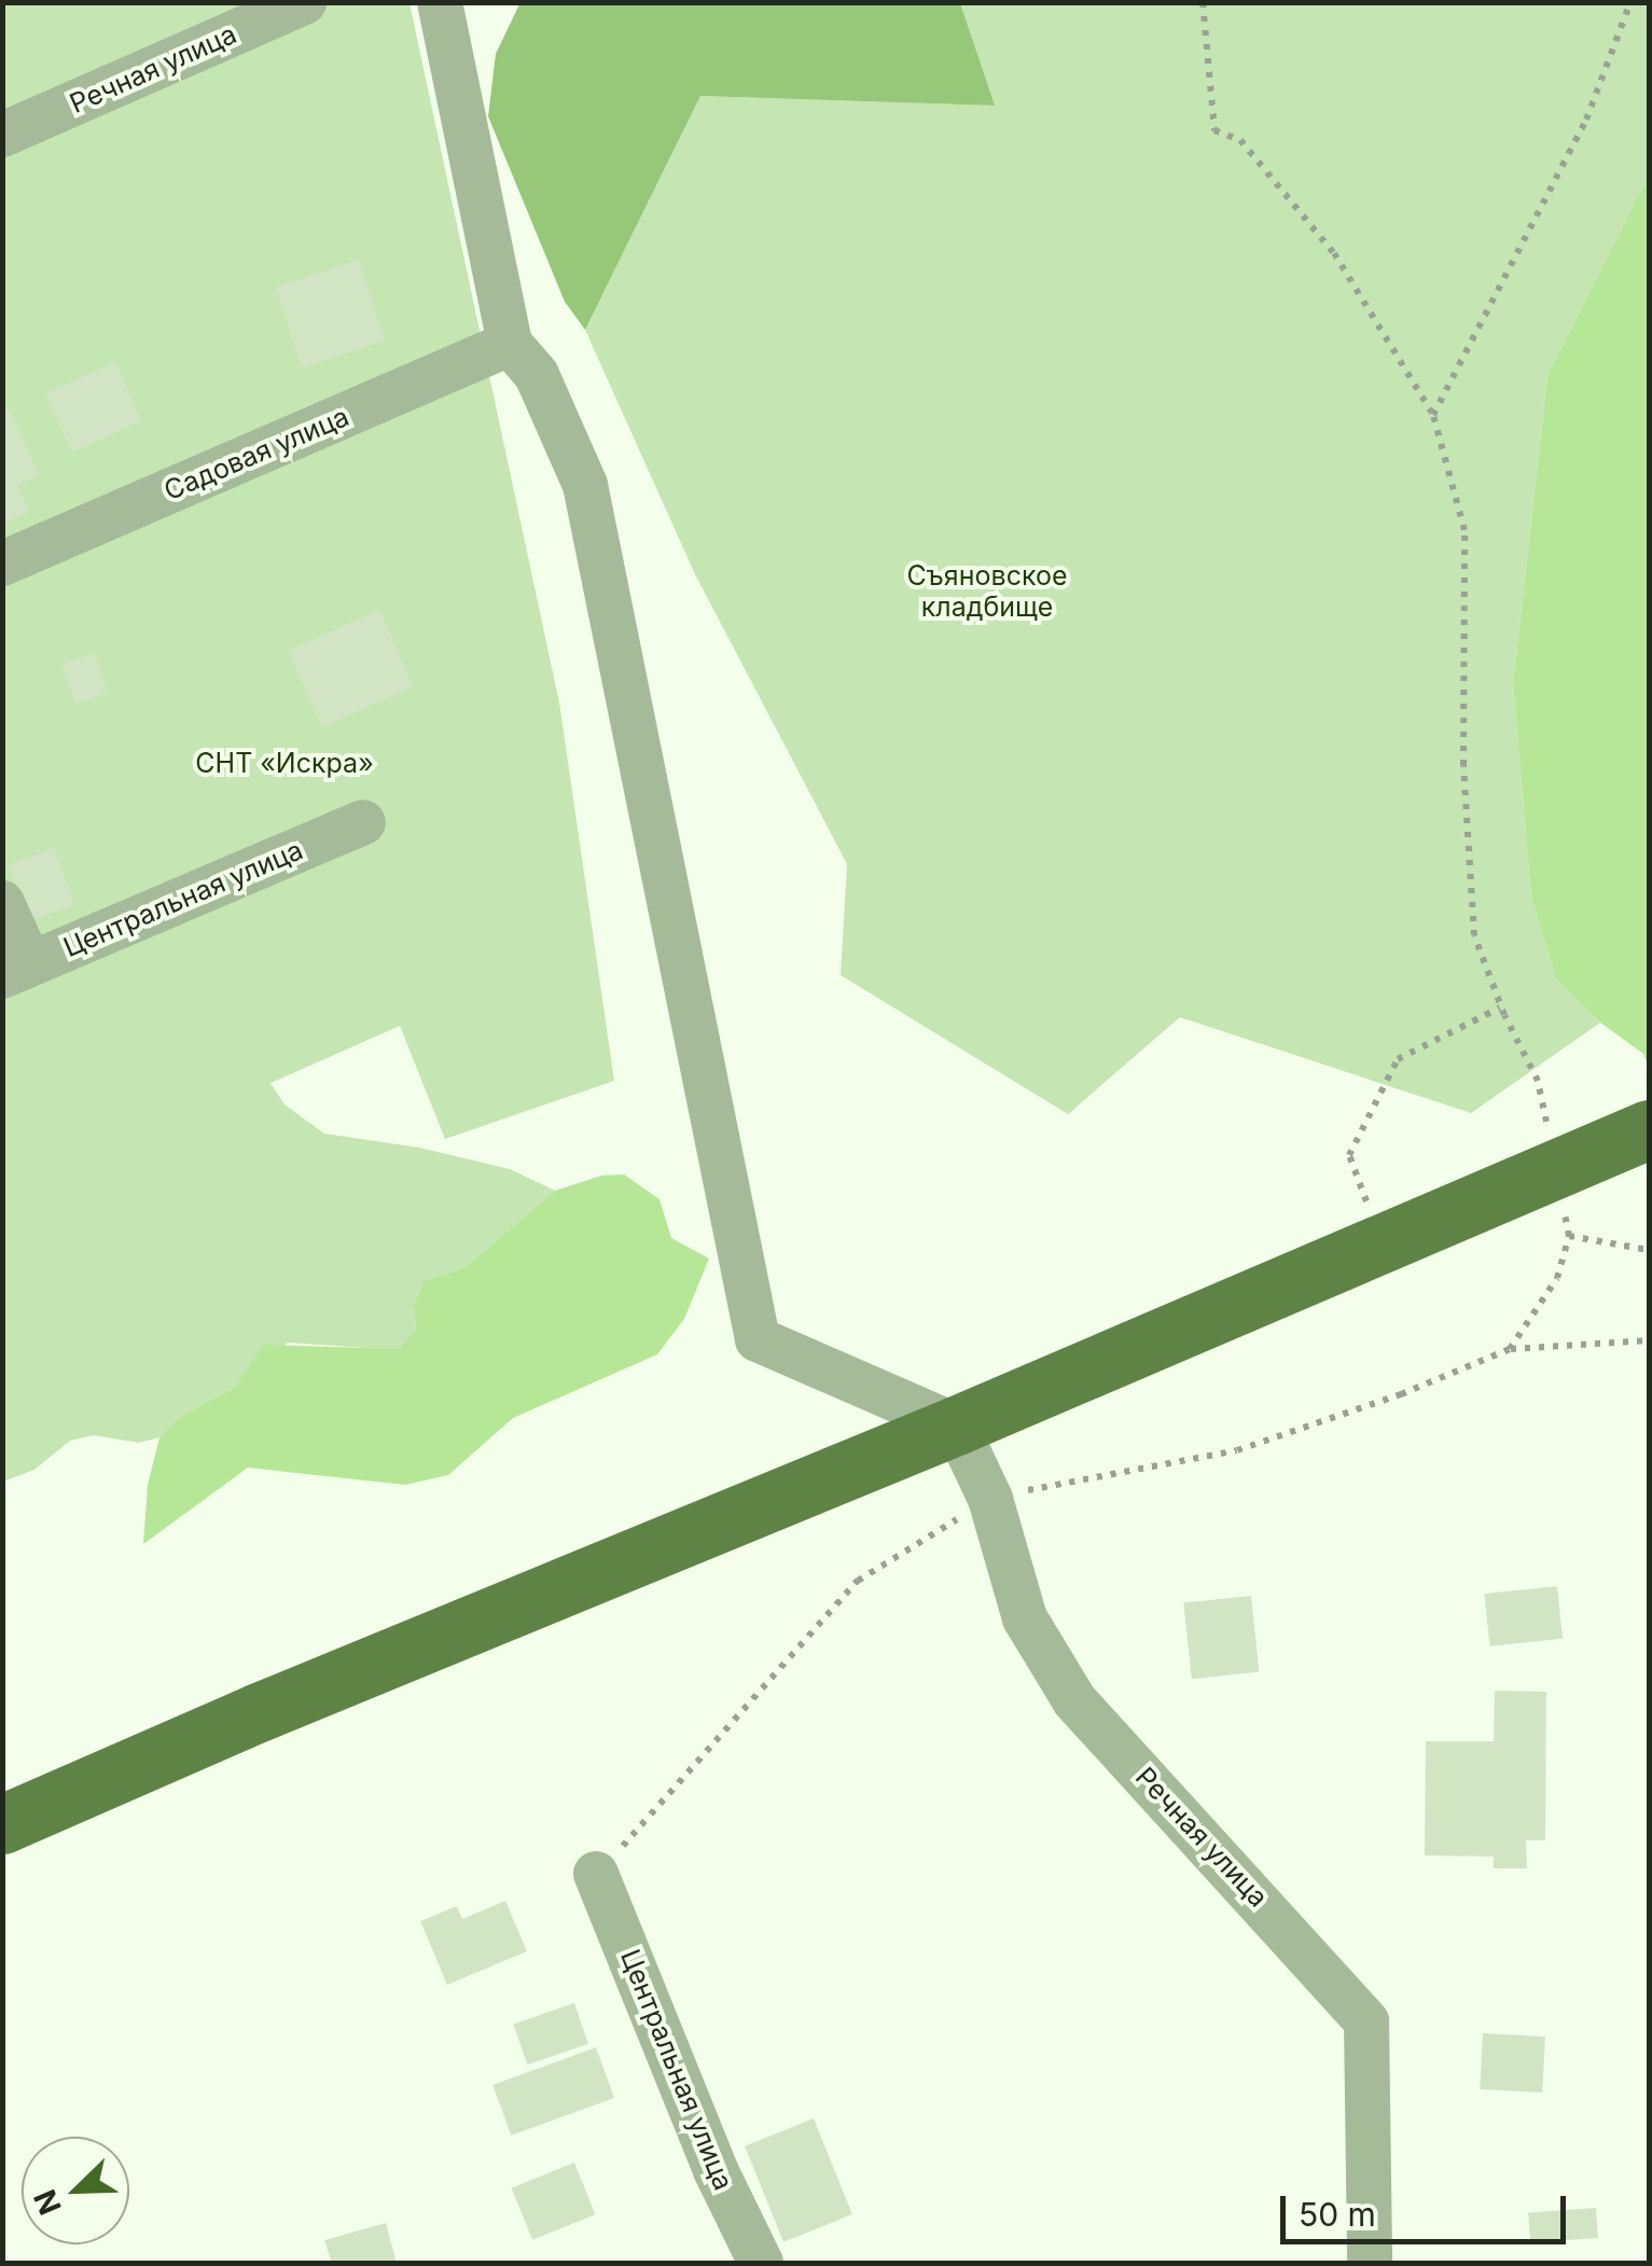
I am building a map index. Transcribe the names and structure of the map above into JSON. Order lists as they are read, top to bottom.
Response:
{
  "streets": {
    "street": ["Речная улица", "Садовая улица", "Центральная улица"]
  },
  "parks": ["Съяновское кладбище", "СНТ «Искра»"],
  "scale_bar": "50 m",
  "north": "bottom left"
}
